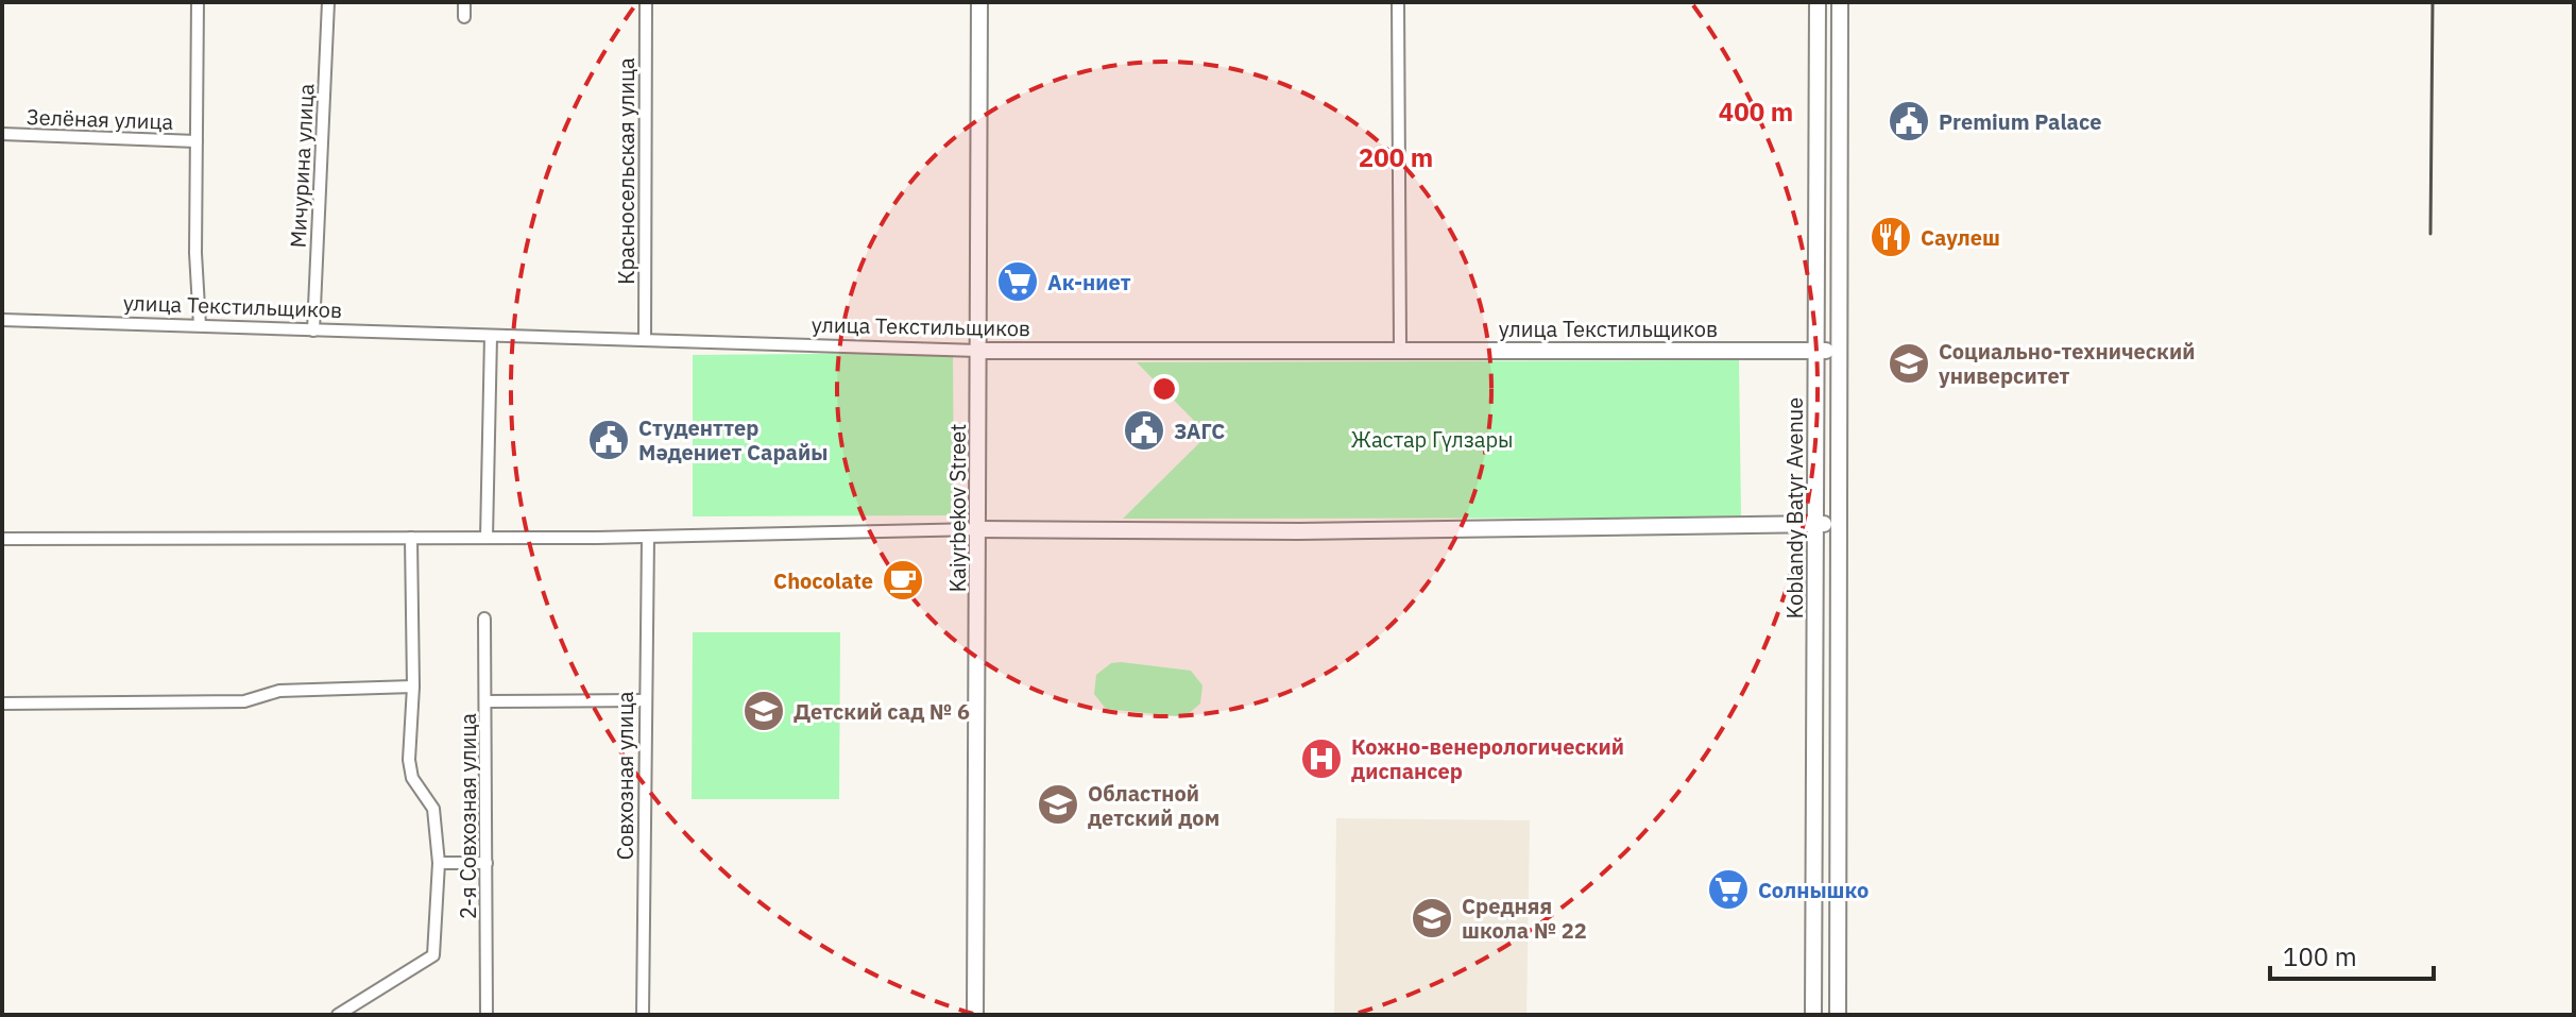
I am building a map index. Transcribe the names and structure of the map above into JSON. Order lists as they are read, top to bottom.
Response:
{
  "streets": {
    "street": [
      "Зелёная улица",
      "Мичурина улица",
      "Красносельская улица",
      "улица Текстильщиков",
      "Kaiyrbekov Street",
      "Koblandy Batyr Avenue",
      "Совхозная улица",
      "2-я Совхозная улица"
    ]
  },
  "crossings": [
    ["Мичурина улица", "улица Текстильщиков"],
    ["Красносельская улица", "улица Текстильщиков"],
    ["улица Текстильщиков", "Kaiyrbekov Street"],
    ["улица Текстильщиков", "Koblandy Batyr Avenue"]
  ],
  "parks": ["Жастар Гүлзары"],
  "places": {
    "public building": ["Premium Palace", "ЗАГС", "Студенттер Мәдениет Сарайы"],
    "restaurant": ["Саулеш"],
    "supermarket": ["Ак-ниет", "Солнышко"],
    "school or university": [
      "Социально-технический университет",
      "Детский сад № 6",
      "Областной детский дом",
      "Средняя школа № 22"
    ],
    "cafe": ["Chocolate"],
    "hospital": ["Кожно-венерологический диспансер"]
  },
  "scale_bar": "100 m",
  "rings": ["400 m", "200 m"]
}
